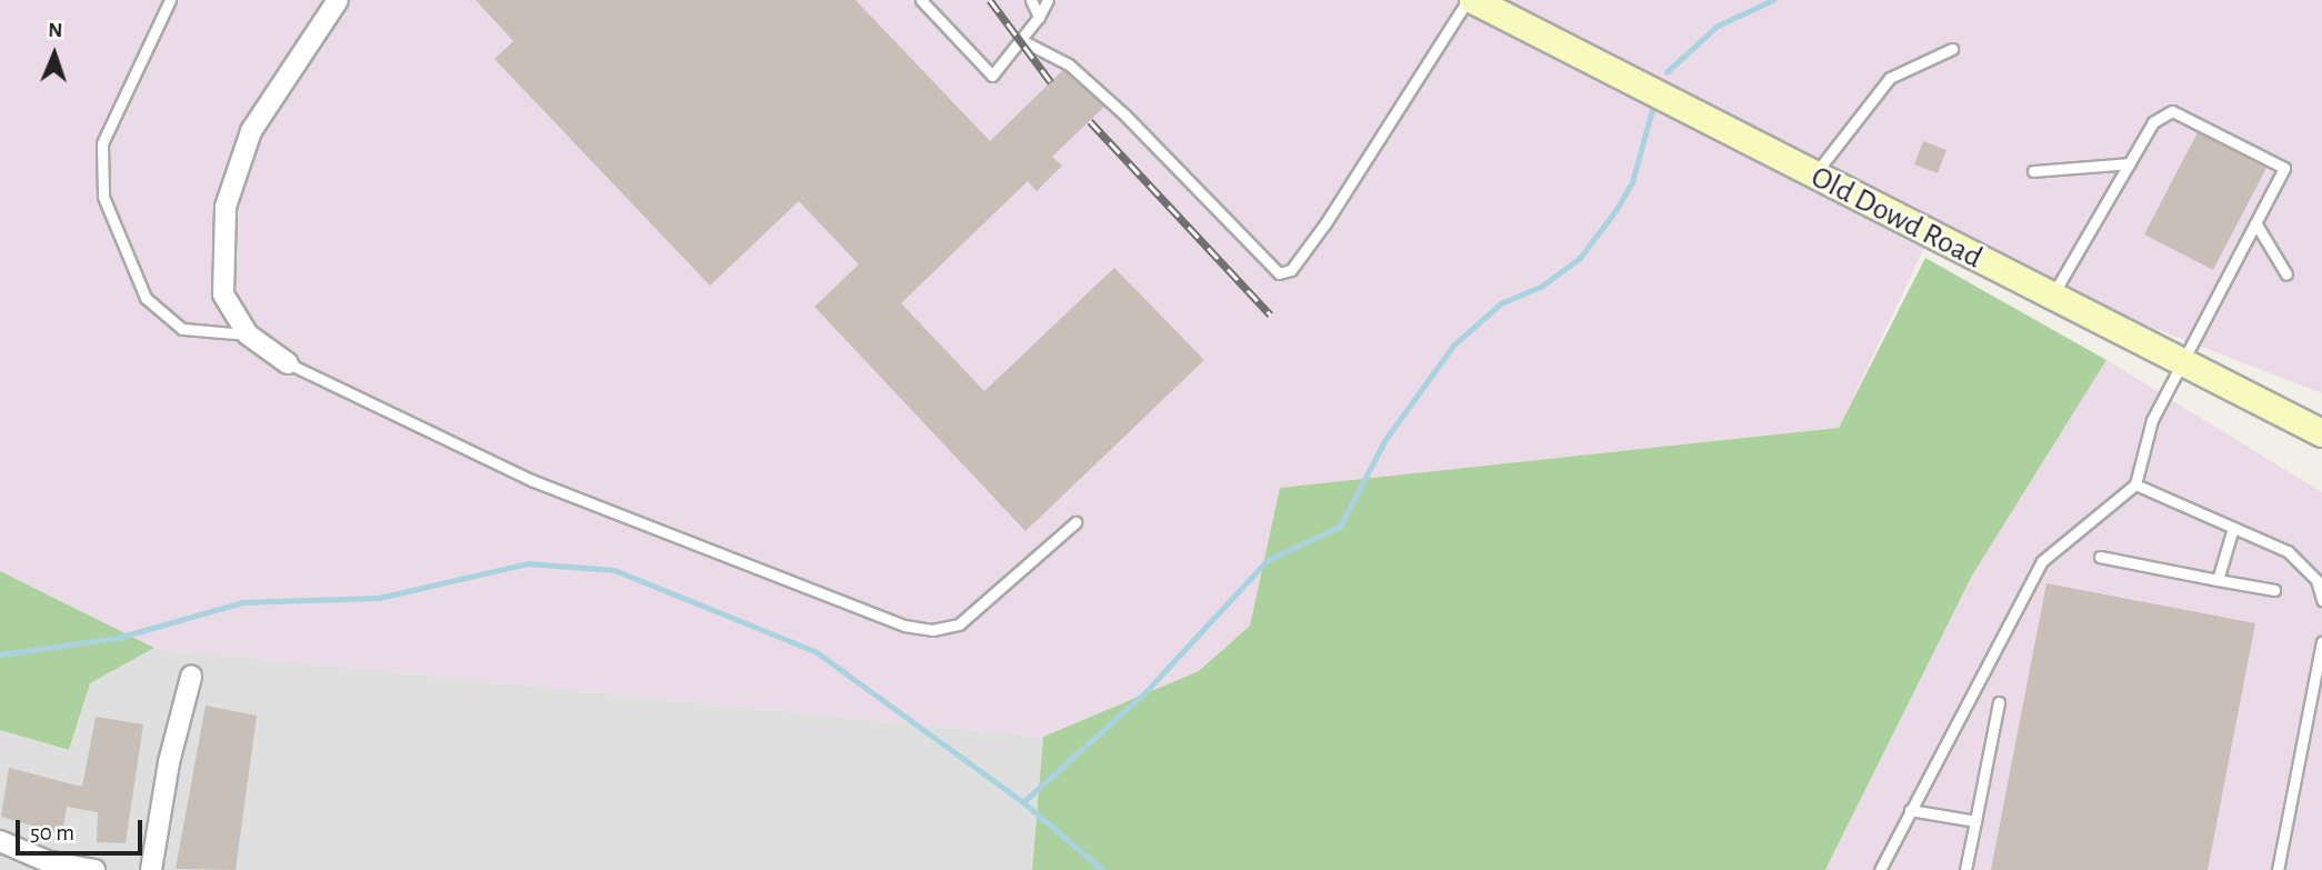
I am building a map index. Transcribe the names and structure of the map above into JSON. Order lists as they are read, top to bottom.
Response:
{
  "streets": {
    "street": ["Old Dowd Road"]
  },
  "scale_bar": "50 m",
  "north": "top"
}
